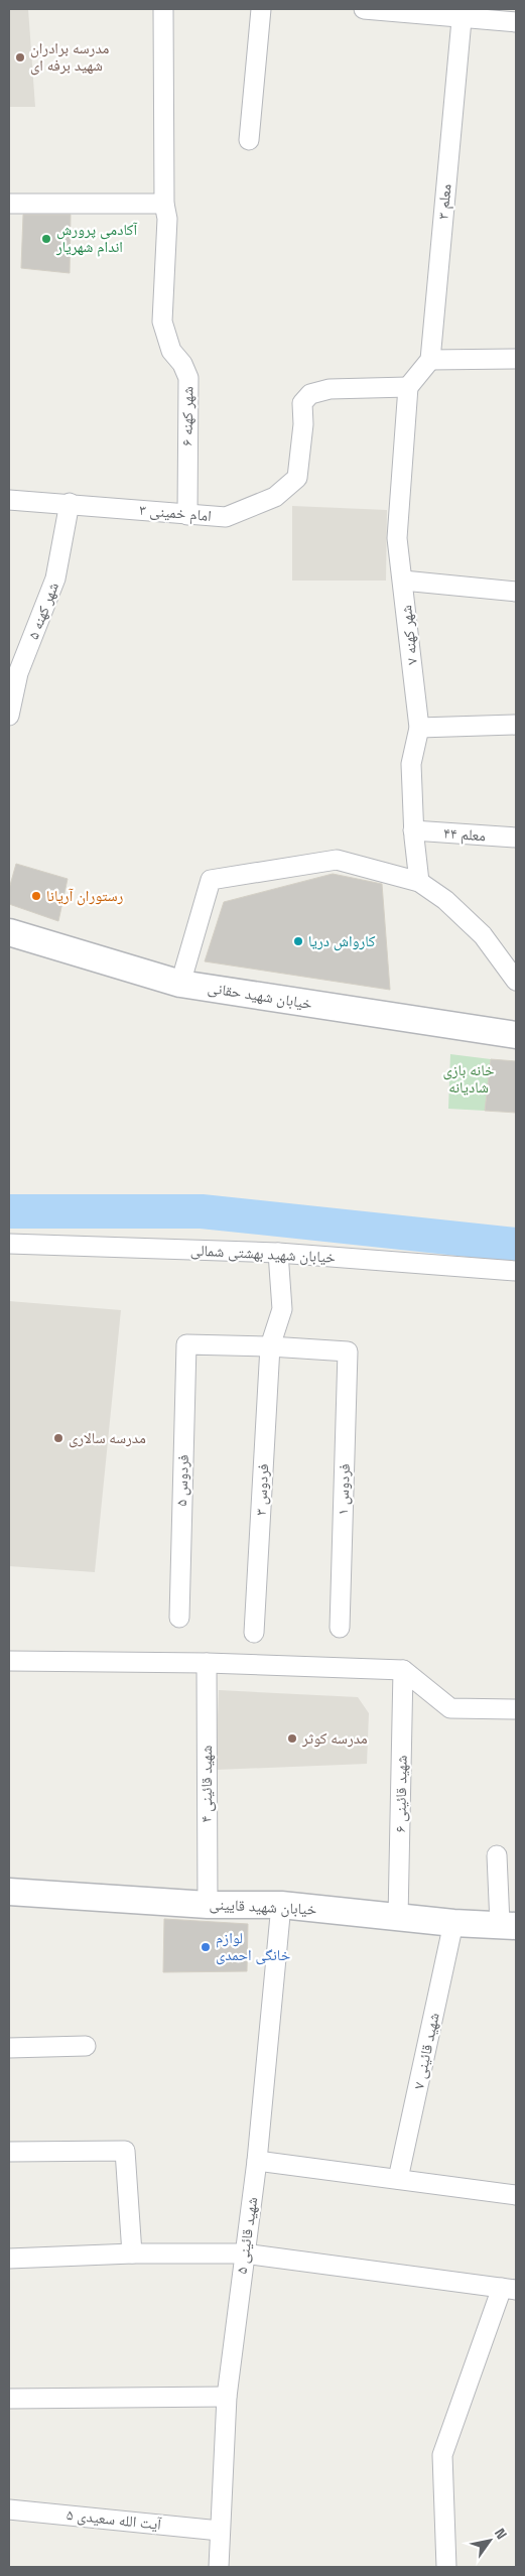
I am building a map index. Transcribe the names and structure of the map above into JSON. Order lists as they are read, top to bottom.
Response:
{
  "streets": {
    "main road": ["خیابان شهید حقانی", "خیابان شهید قایینی"],
    "street": [
      "معلم ۳",
      "شهر کهنه ۶",
      "امام خمینی ۳",
      "شهر کهنه ۵",
      "شهر کهنه ۷",
      "معلم ۴۴",
      "خیابان شهید بهشتی شمالی",
      "فردوس ۵",
      "فردوس ۳",
      "فردوس ۱",
      "شهید قائینی ۴",
      "شهید قائینی ۶",
      "شهید قائینی ۷",
      "شهید قائینی ۵",
      "آیت الله سعیدی ۵"
    ]
  },
  "crossings": [
    ["شهر کهنه ۶", "امام خمینی ۳"],
    ["امام خمینی ۳", "شهر کهنه ۵"],
    ["امام خمینی ۳", "شهر کهنه ۷"],
    ["شهر کهنه ۷", "معلم ۴۴"],
    ["خیابان شهید بهشتی شمالی", "فردوس ۳"],
    ["فردوس ۵", "فردوس ۳"],
    ["فردوس ۵", "فردوس ۱"],
    ["فردوس ۳", "فردوس ۱"],
    ["شهید قائینی ۴", "خیابان شهید قایینی"],
    ["شهید قائینی ۶", "خیابان شهید قایینی"],
    ["خیابان شهید قایینی", "شهید قائینی ۷"],
    ["خیابان شهید قایینی", "شهید قائینی ۵"],
    ["شهید قائینی ۵", "آیت الله سعیدی ۵"]
  ],
  "parks": ["خانه بازی شادیانه"],
  "places": [
    "مدرسه برادران شهید برفه ای",
    "آکادمی پرورش اندام شهریار",
    "رستوران آریانا",
    "کارواش دریا",
    "مدرسه سالاری",
    "مدرسه کوثر",
    "لوازم خانگی احمدی"
  ],
  "north": "top right"
}
